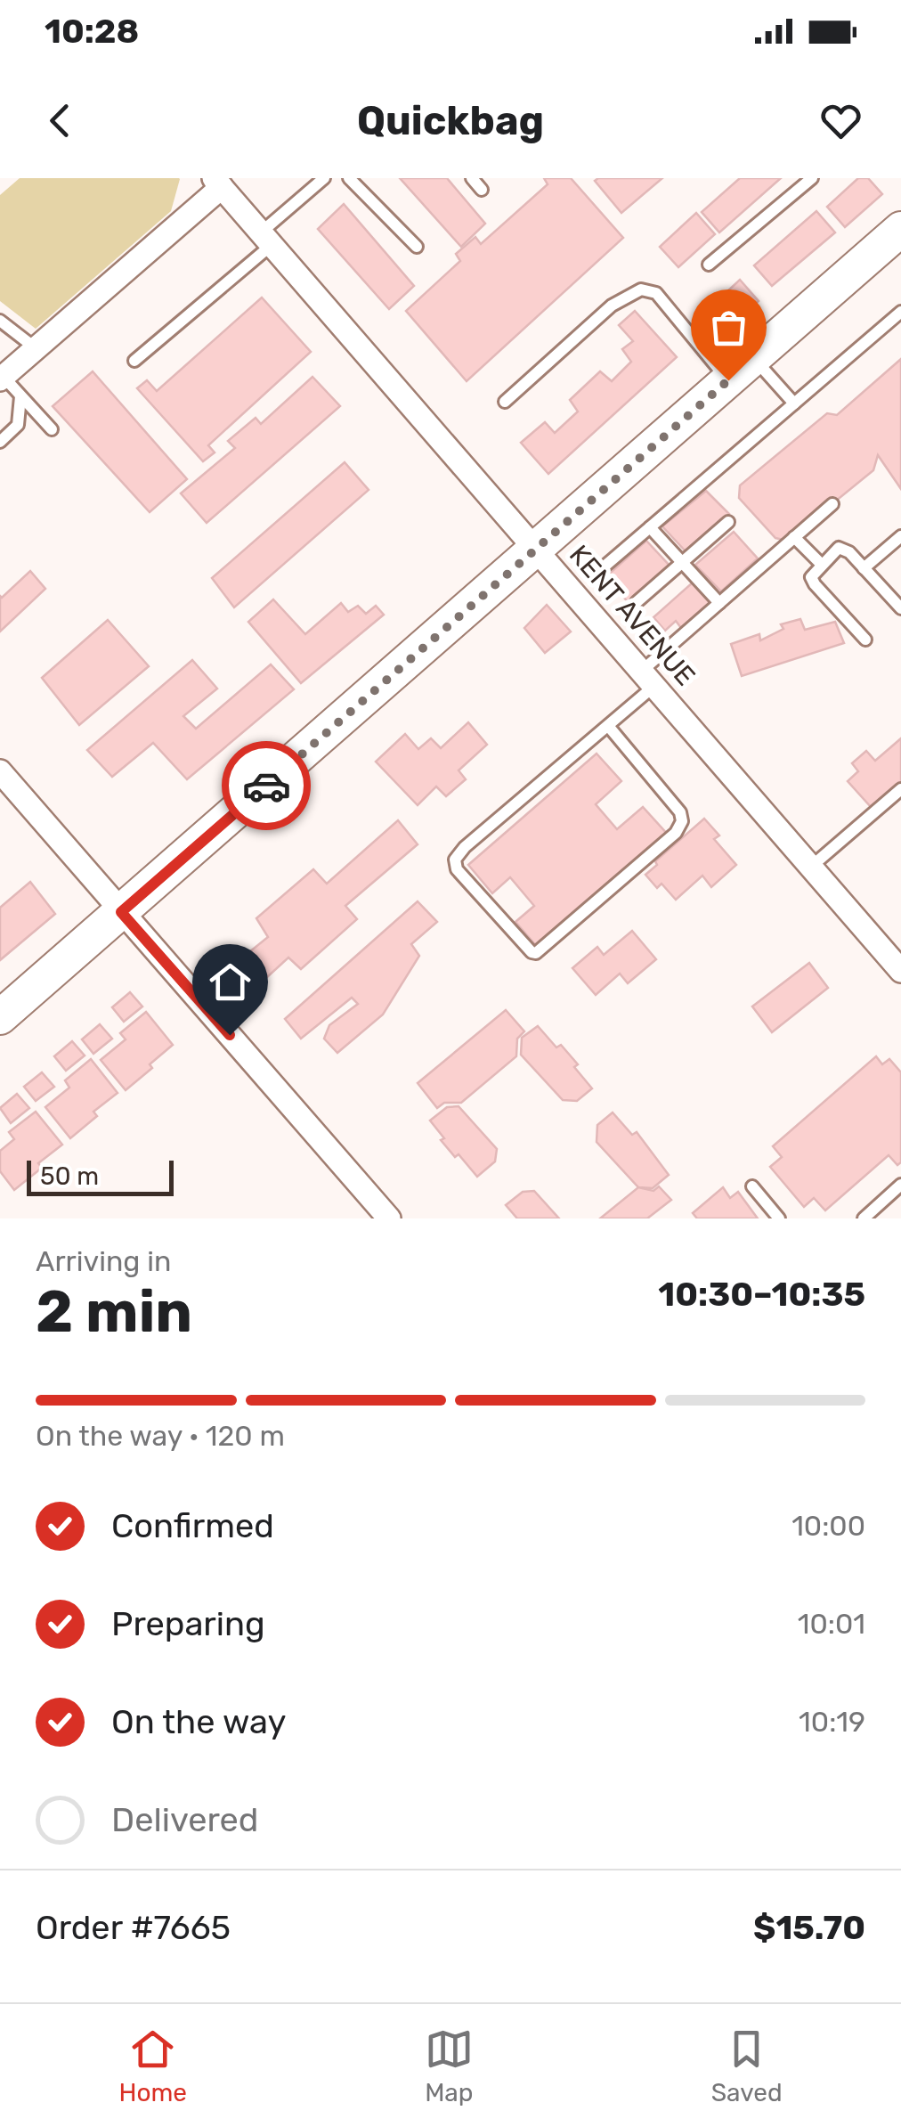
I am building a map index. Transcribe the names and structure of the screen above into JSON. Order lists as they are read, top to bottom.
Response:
{
  "streets": {
    "street": ["KENT AVENUE"]
  },
  "scale_bar": "50 m",
  "page": {
    "status": "10:28",
    "header": "Quickbag",
    "scale": "50 m",
    "heading": ["2 min", "Arriving in", "10:30–10:35"],
    "panel": ["Order #7665", "$15.70"],
    "bar": "On the way · 120 m",
    "list": [
      ["Confirmed", "10:00"],
      ["Preparing", "10:01"],
      ["On the way", "10:19"],
      "Delivered"
    ],
    "tabs": ["Home", "Map", "Saved"]
  }
}
